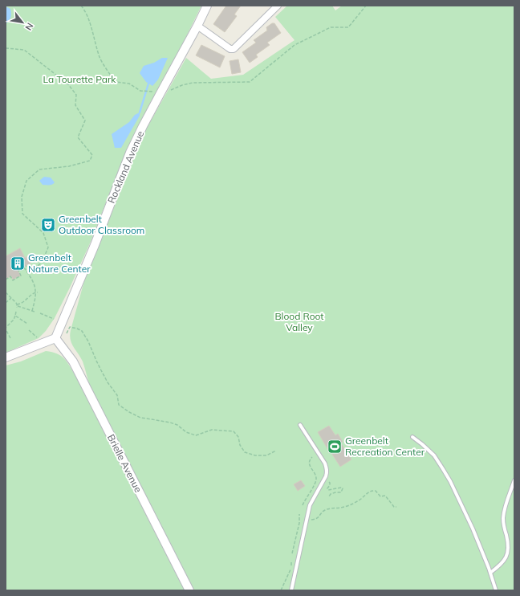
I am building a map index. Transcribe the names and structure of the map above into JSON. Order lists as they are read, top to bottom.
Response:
{
  "streets": {
    "street": ["Rockland Avenue", "Brielle Avenue"]
  },
  "crossings": [
    ["Rockland Avenue", "Brielle Avenue"]
  ],
  "parks": ["La Tourette Park", "Blood Root Valley"],
  "places": {
    "theatre": ["Greenbelt Outdoor Classroom"],
    "building": ["Greenbelt Nature Center"],
    "sports": ["Greenbelt Recreation Center"]
  },
  "north": "bottom right"
}
